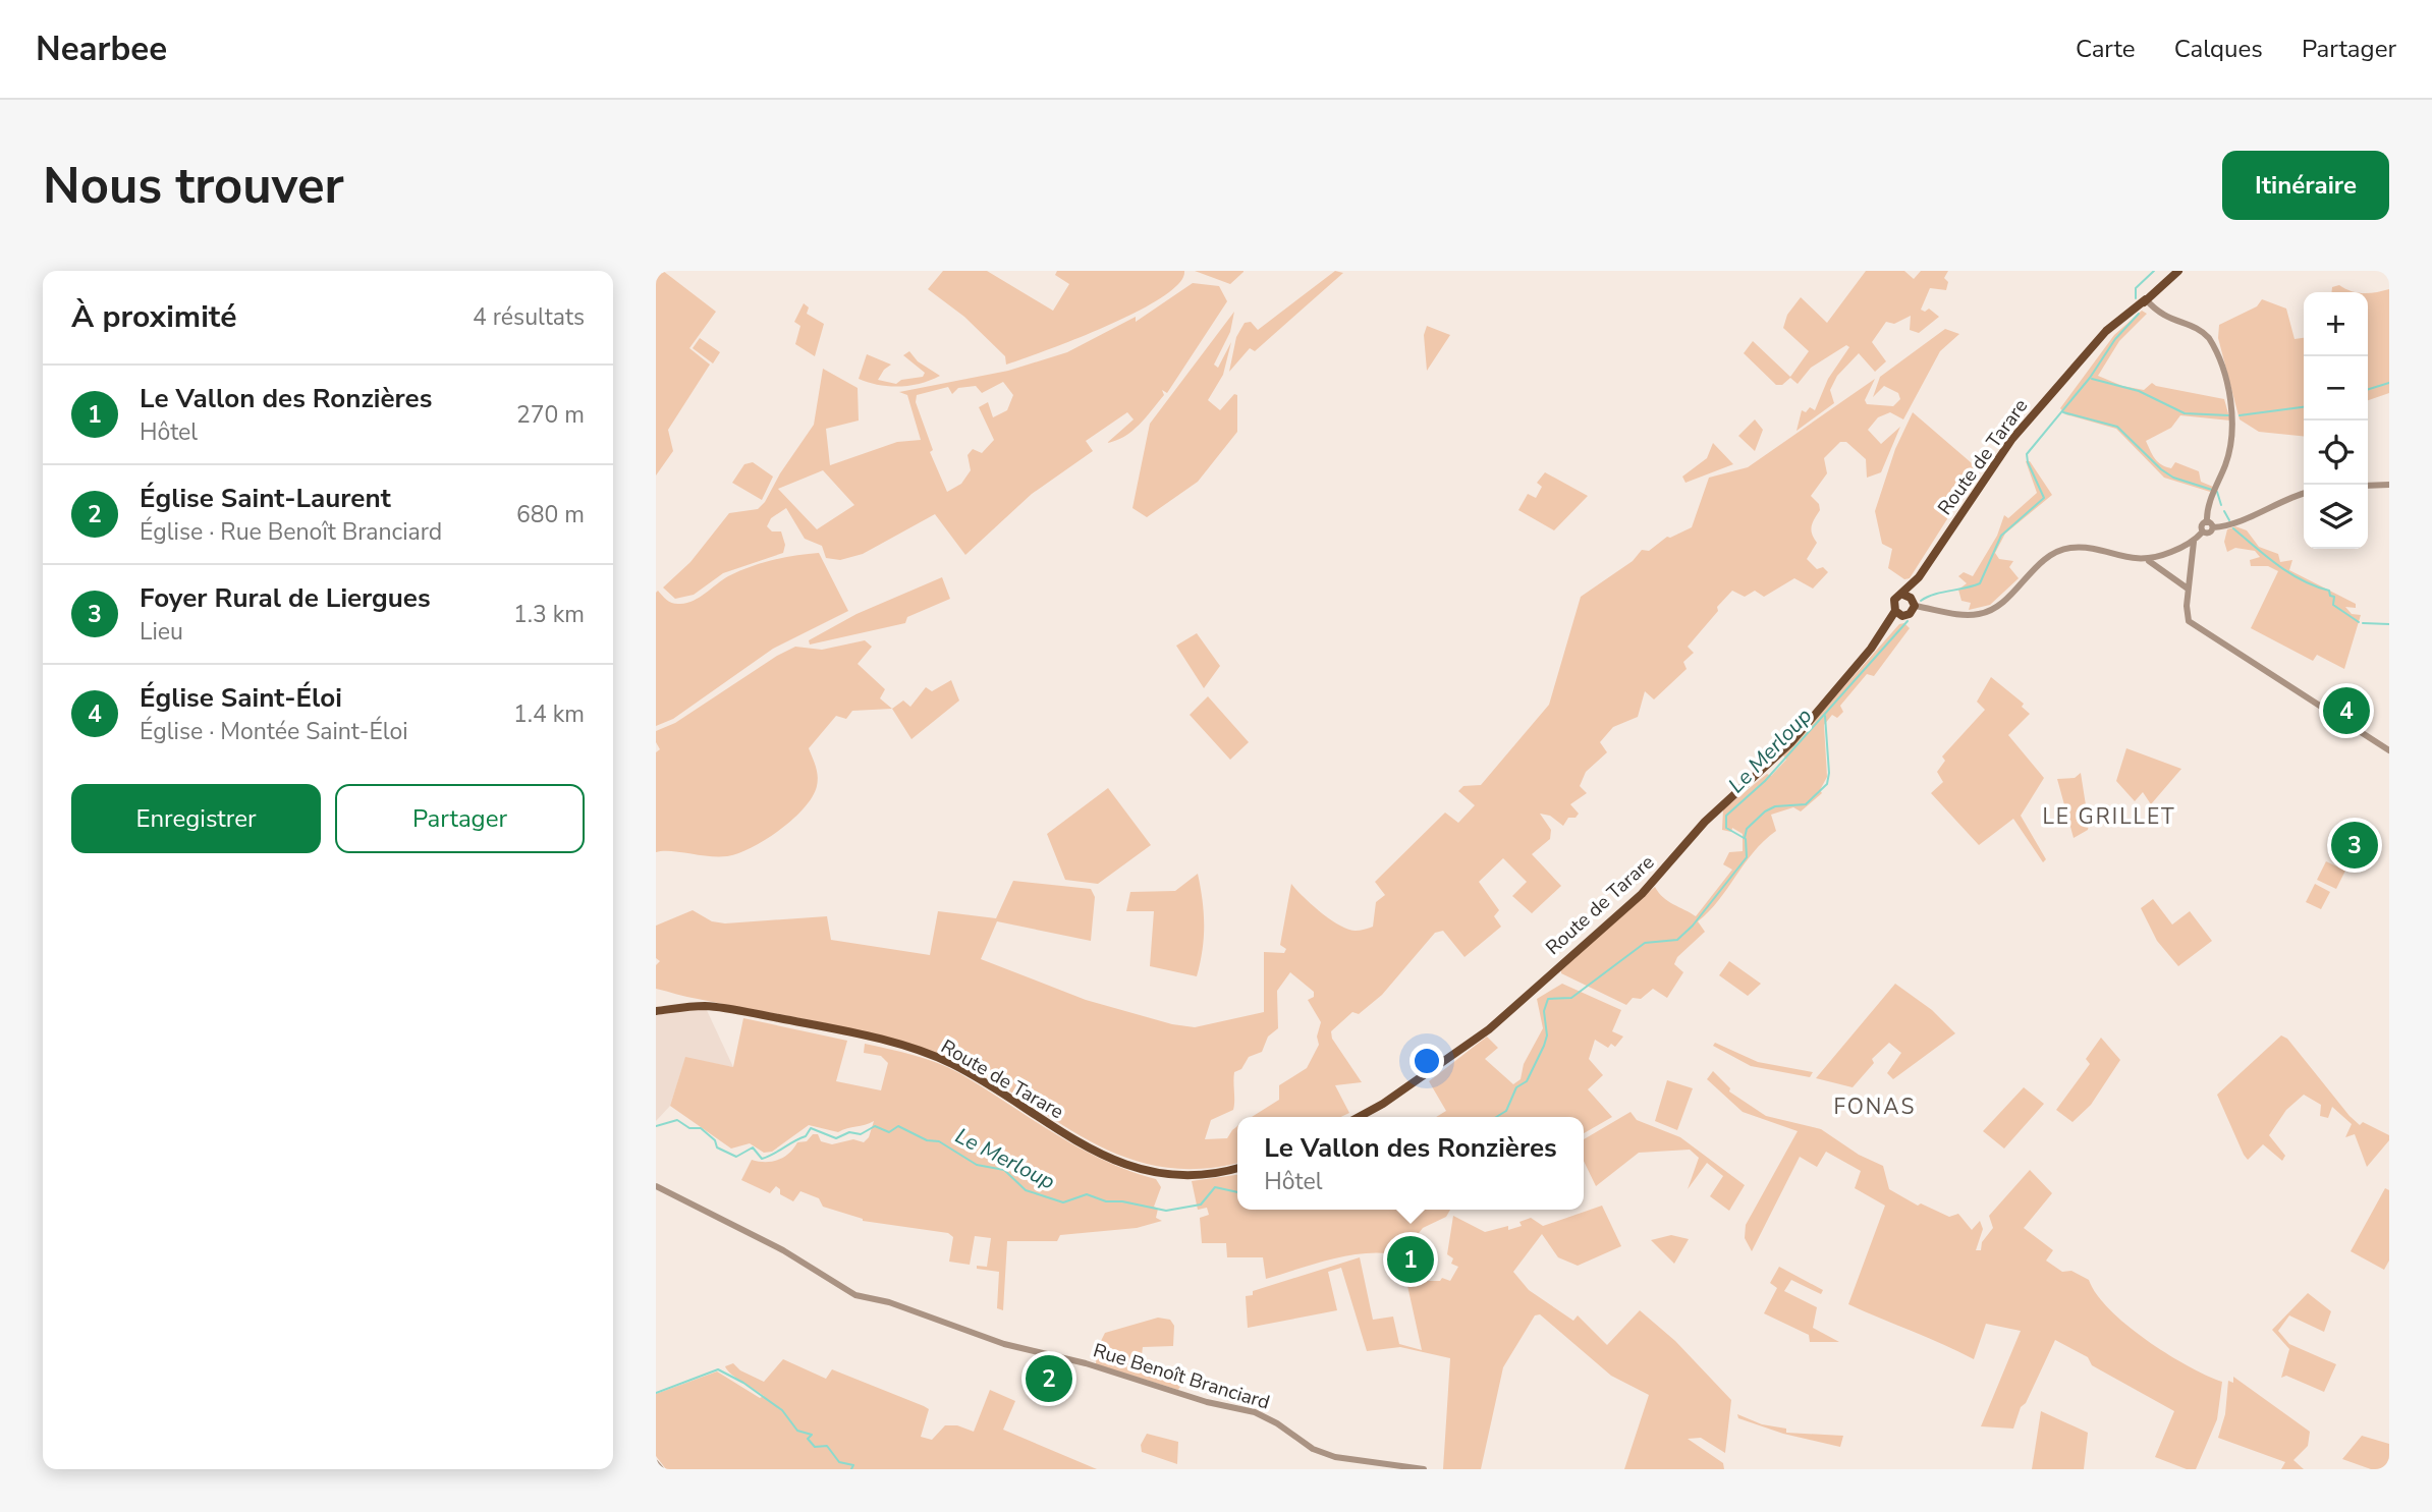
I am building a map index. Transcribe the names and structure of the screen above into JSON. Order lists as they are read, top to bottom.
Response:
{
  "streets": {
    "main road": ["Route de Tarare"],
    "street": ["Rue Benoît Branciard"]
  },
  "districts": ["LE GRILLET", "FONAS"],
  "water": ["Le Merloup"],
  "page": {
    "header": "Nearbee",
    "nav": ["Carte", "Calques", "Partager"],
    "buttons": [
      "Itinéraire",
      ["Enregistrer", "Partager"]
    ],
    "title": "Nous trouver",
    "heading": ["À proximité", "4 résultats"],
    "map_buttons": ["+", "−"],
    "list": [
      {
        "mark": "1",
        "name": "Le Vallon des Ronzières",
        "note": "Hôtel",
        "value": "270 m"
      },
      {
        "mark": "2",
        "name": "Église Saint-Laurent",
        "note": "Église · Rue Benoît Branciard",
        "value": "680 m"
      },
      {
        "mark": "3",
        "name": "Foyer Rural de Liergues",
        "note": "Lieu",
        "value": "1.3 km"
      },
      {
        "mark": "4",
        "name": "Église Saint-Éloi",
        "note": "Église · Montée Saint-Éloi",
        "value": "1.4 km"
      }
    ],
    "pins": [
      "4",
      "3",
      "1",
      "2"
    ],
    "popup": ["Le Vallon des Ronzières", "Hôtel"]
  }
}
